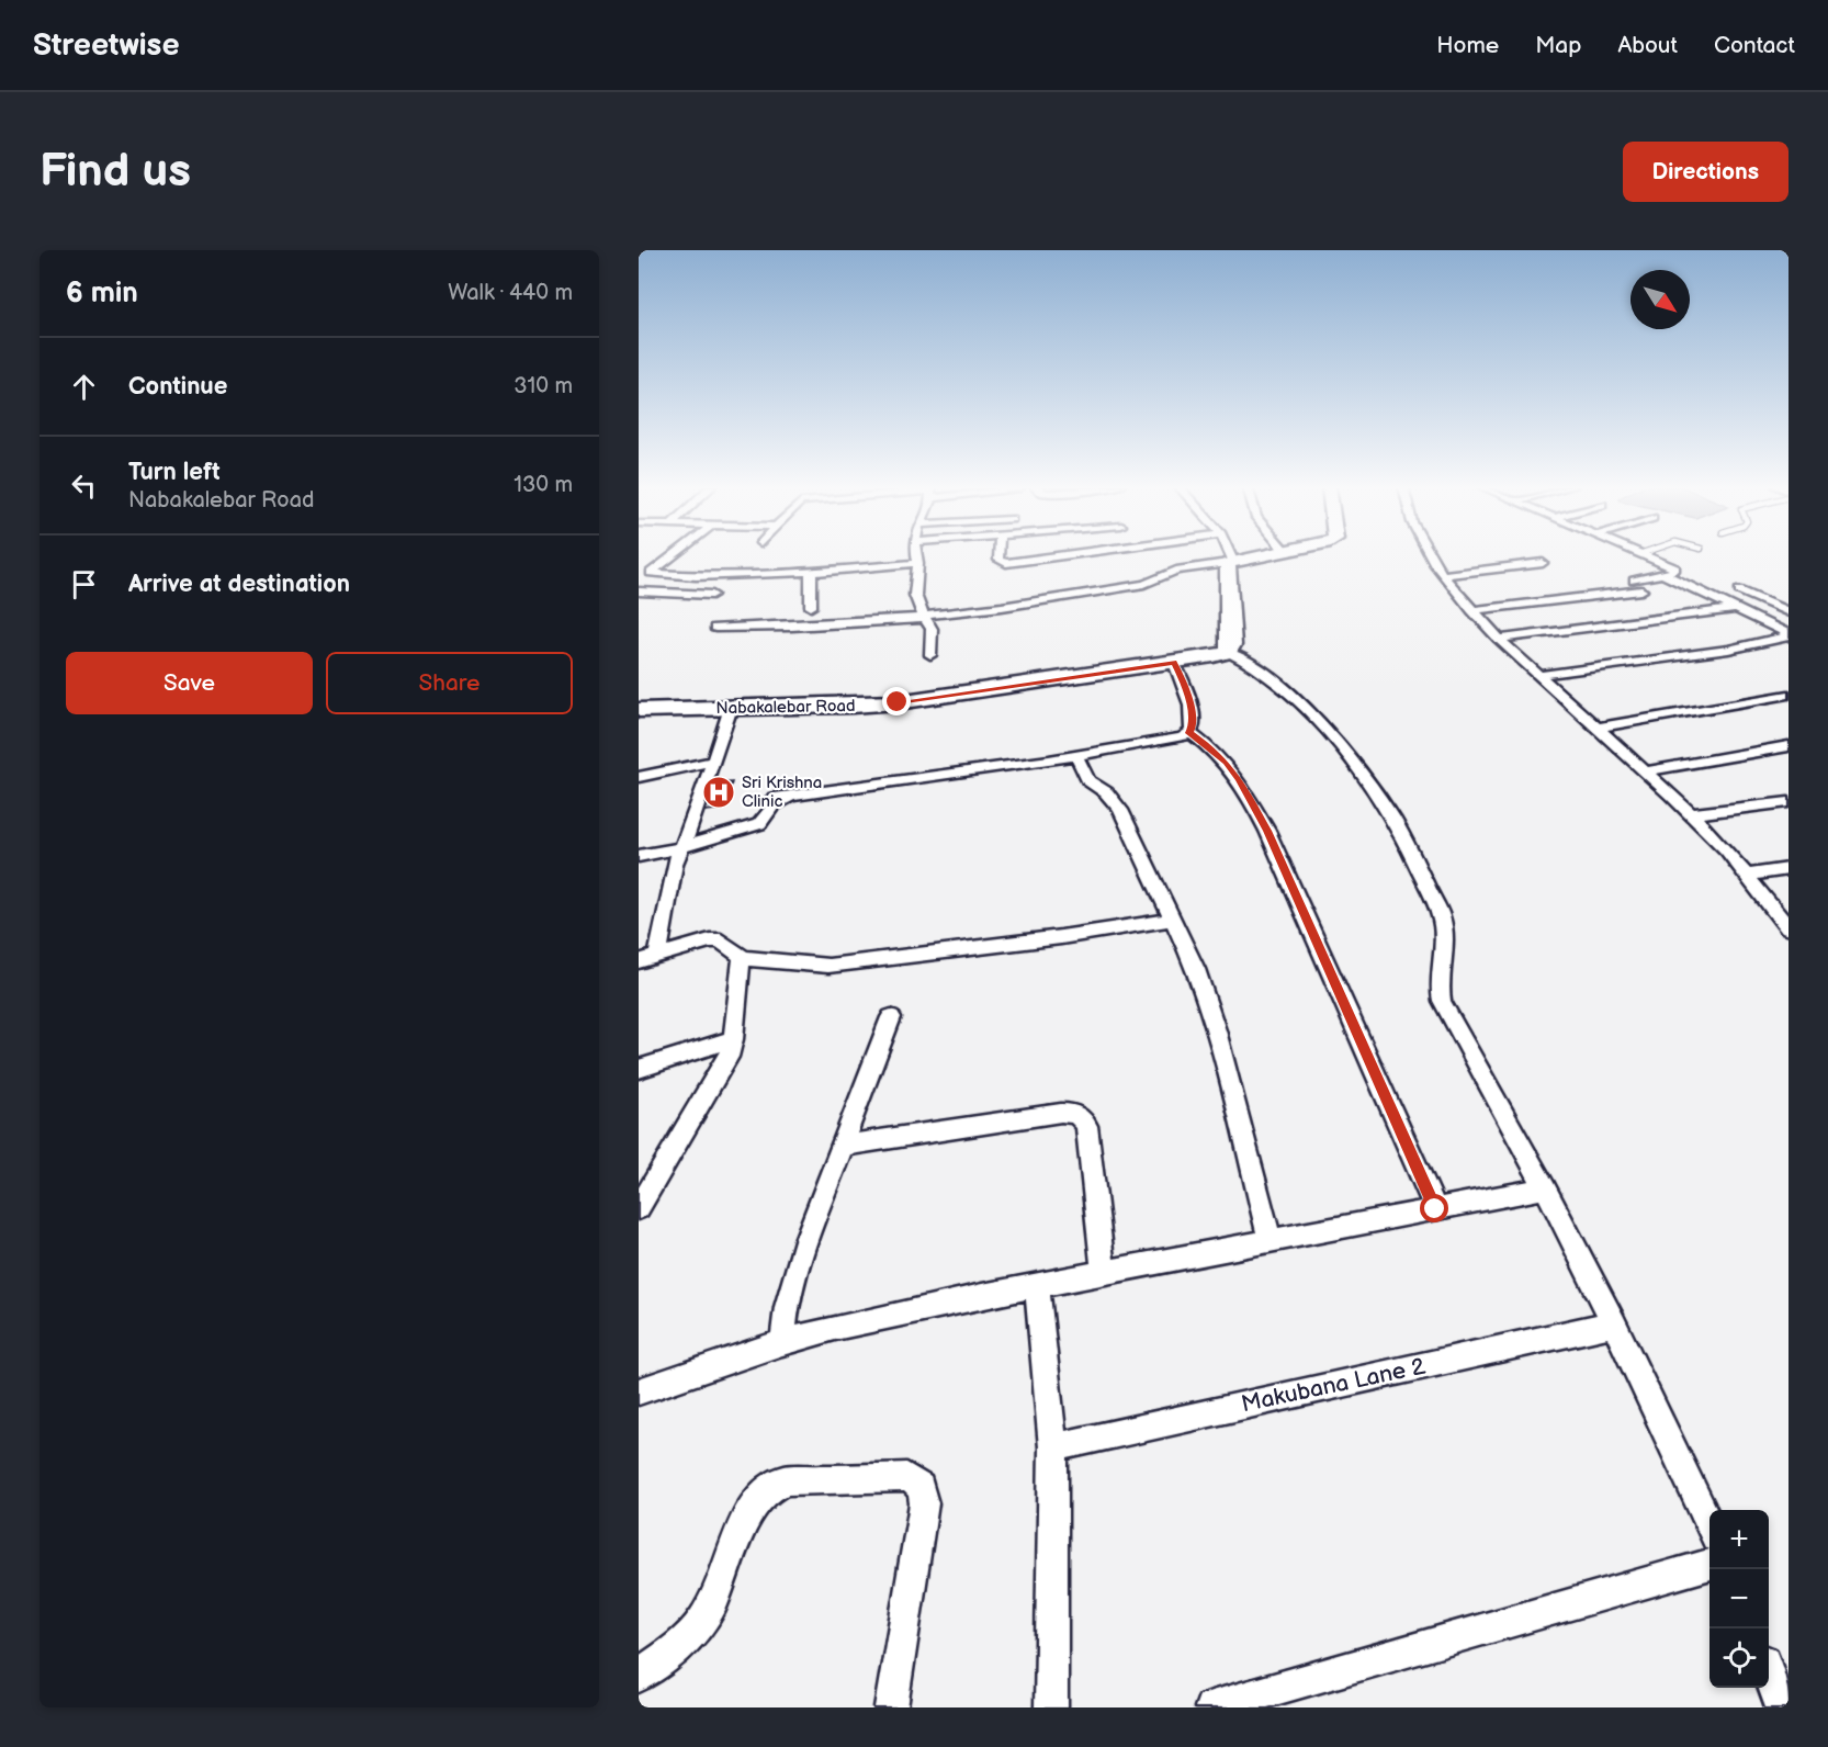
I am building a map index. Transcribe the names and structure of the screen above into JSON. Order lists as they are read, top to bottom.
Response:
{
  "streets": {
    "main road": ["Nabakalebar Road"],
    "street": ["Makubana Lane 2"]
  },
  "places": {
    "hospital": ["Sri Krishna Clinic"]
  },
  "north": "bottom right",
  "page": {
    "header": "Streetwise",
    "nav": [
      "Home",
      "Map",
      "About",
      "Contact"
    ],
    "buttons": [
      "Directions",
      ["Save", "Share"]
    ],
    "title": "Find us",
    "heading": ["6 min", "Walk · 440 m"],
    "list": [
      ["Continue", "310 m"],
      ["Turn left", "Nabakalebar Road", "130 m"],
      "Arrive at destination"
    ],
    "map_buttons": ["+", "−"]
  }
}
